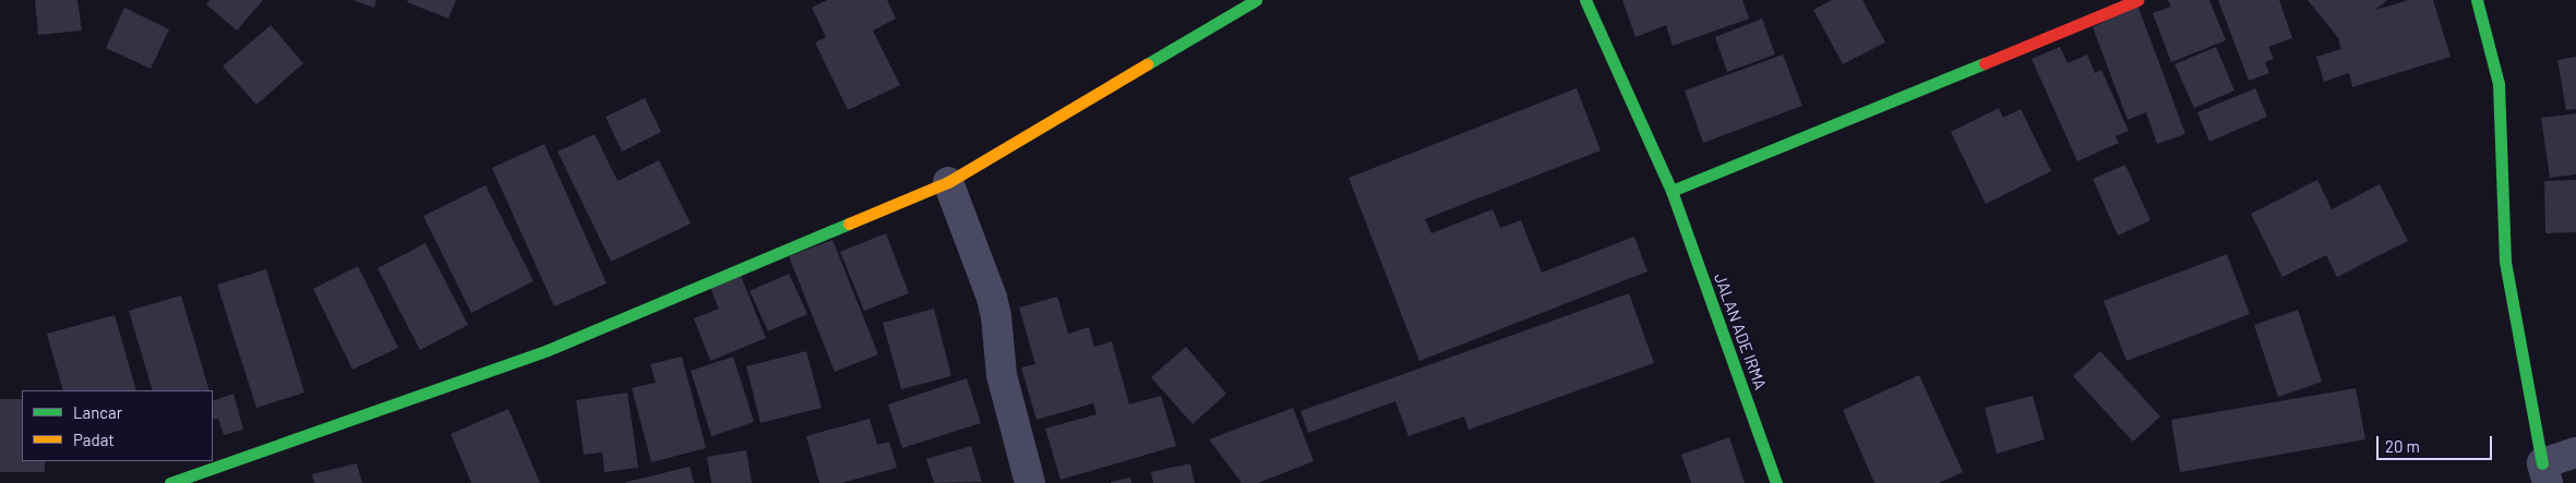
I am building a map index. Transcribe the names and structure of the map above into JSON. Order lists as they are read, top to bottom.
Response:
{
  "streets": {
    "street": ["JALAN ADE IRMA"]
  },
  "legend": ["Lancar", "Padat"],
  "scale_bar": "20 m"
}
